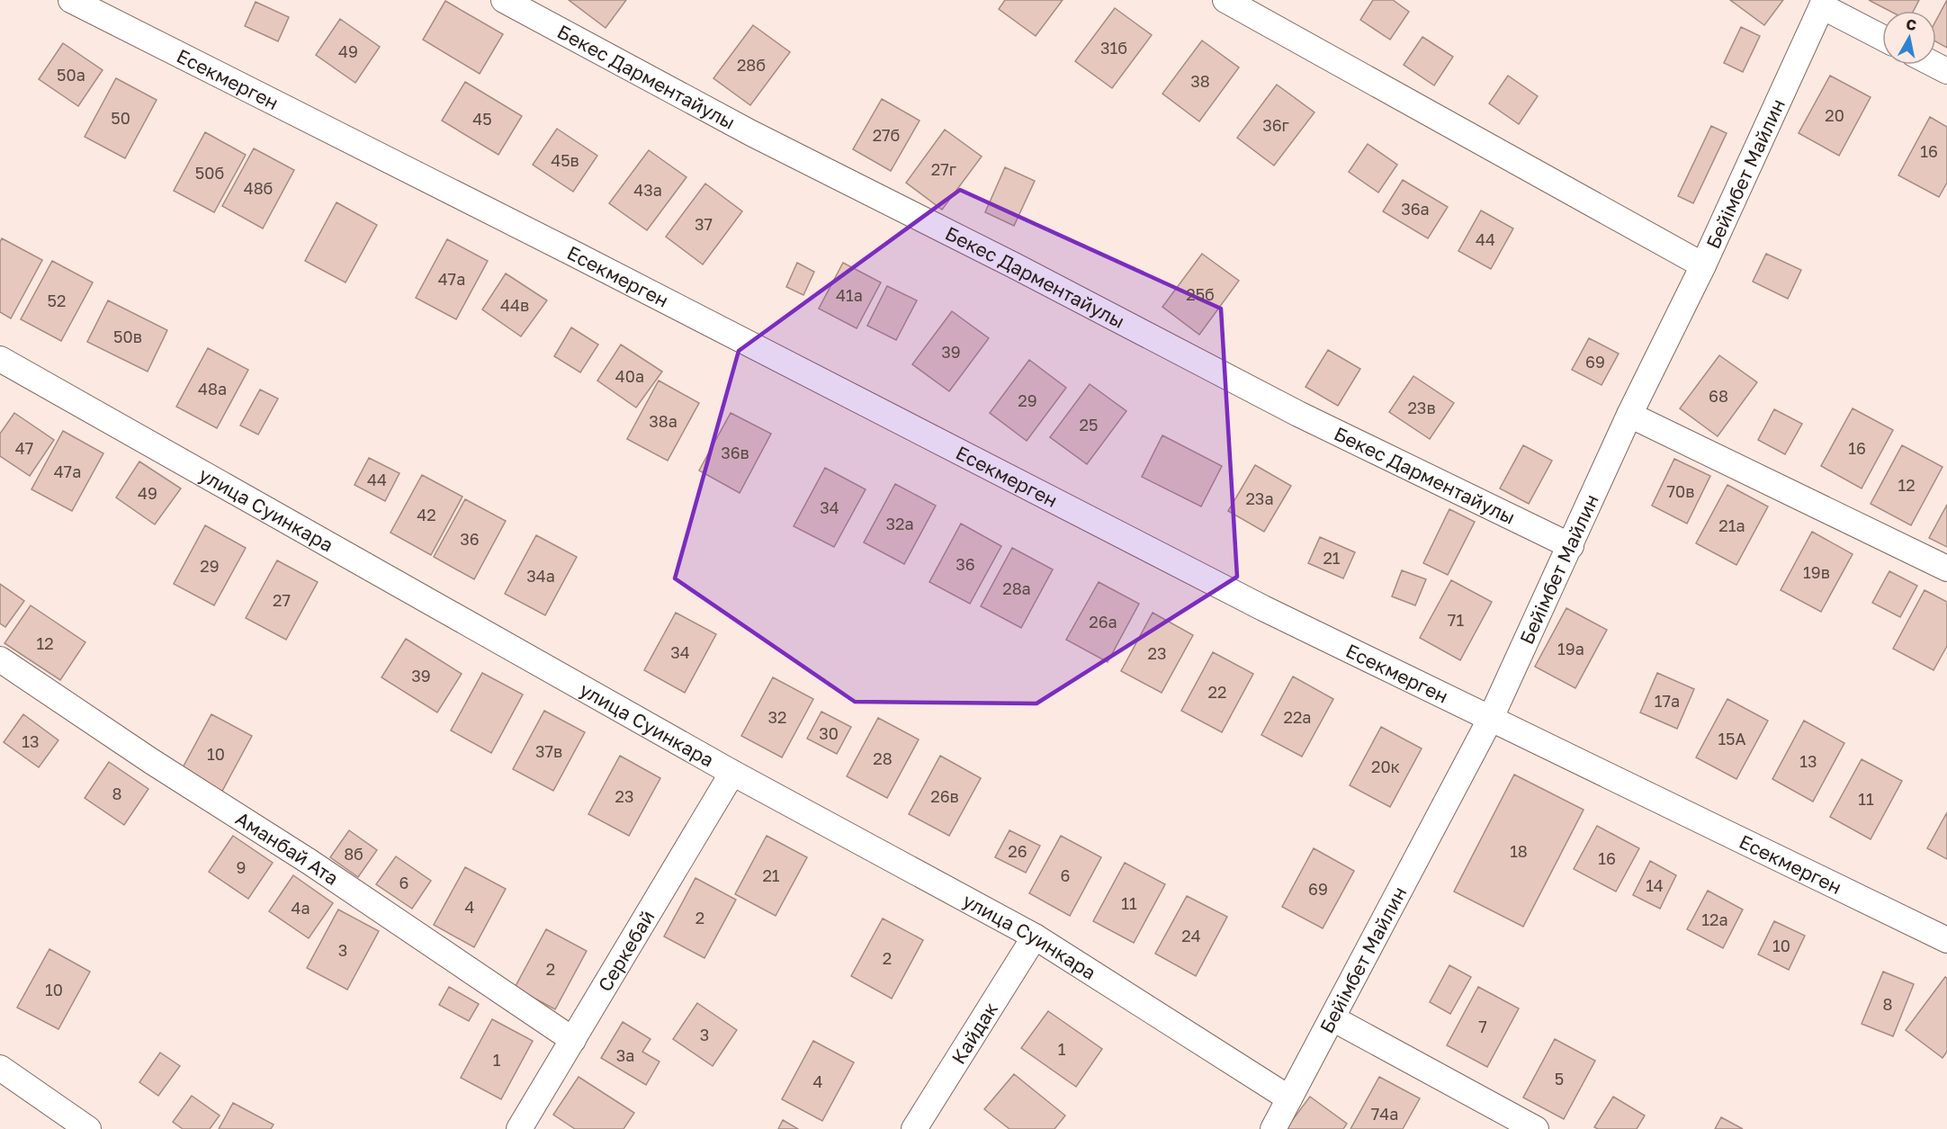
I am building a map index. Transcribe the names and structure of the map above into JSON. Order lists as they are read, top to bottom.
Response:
{
  "streets": {
    "street": [
      "Бекес Дарментайулы",
      "Eсекмерген",
      "Бейімбет Майлин",
      "улица Суинкара",
      "Аманбай Ата",
      "Серкебай",
      "Кайдак"
    ]
  },
  "crossings": [
    ["Бекес Дарментайулы", "Бейімбет Майлин"],
    ["Eсекмерген", "Бейімбет Майлин"],
    ["Бейімбет Майлин", "улица Суинкара"],
    ["улица Суинкара", "Серкебай"],
    ["улица Суинкара", "Кайдак"],
    ["Аманбай Ата", "Серкебай"]
  ],
  "house_numbers": [
    "31б",
    "49",
    "28б",
    "50а",
    "38",
    "20",
    "50",
    "45",
    "36г",
    "27б",
    "16",
    "45в",
    "27г",
    "50б",
    "48б",
    "43а",
    "36а",
    "37",
    "44",
    "47а",
    "25б",
    "41а",
    "52",
    "44в",
    "50в",
    "39",
    "69",
    "40а",
    "48а",
    "68",
    "29",
    "23в",
    "38а",
    "25",
    "47",
    "16",
    "36в",
    "47а",
    "44",
    "12",
    "70в",
    "49",
    "23а",
    "34",
    "42",
    "32а",
    "21а",
    "36",
    "21",
    "36",
    "29",
    "19в",
    "34а",
    "28а",
    "27",
    "71",
    "26а",
    "12",
    "19а",
    "34",
    "23",
    "39",
    "22",
    "17а",
    "32",
    "22а",
    "30",
    "15А",
    "13",
    "37в",
    "10",
    "28",
    "13",
    "20к",
    "8",
    "23",
    "26в",
    "11",
    "26",
    "18",
    "8б",
    "16",
    "9",
    "21",
    "6",
    "6",
    "14",
    "69",
    "11",
    "4",
    "4а",
    "2",
    "12а",
    "24",
    "10",
    "3",
    "2",
    "2",
    "10",
    "8",
    "7",
    "3",
    "1",
    "3а",
    "1",
    "5",
    "4",
    "74а"
  ],
  "north": "top"
}
